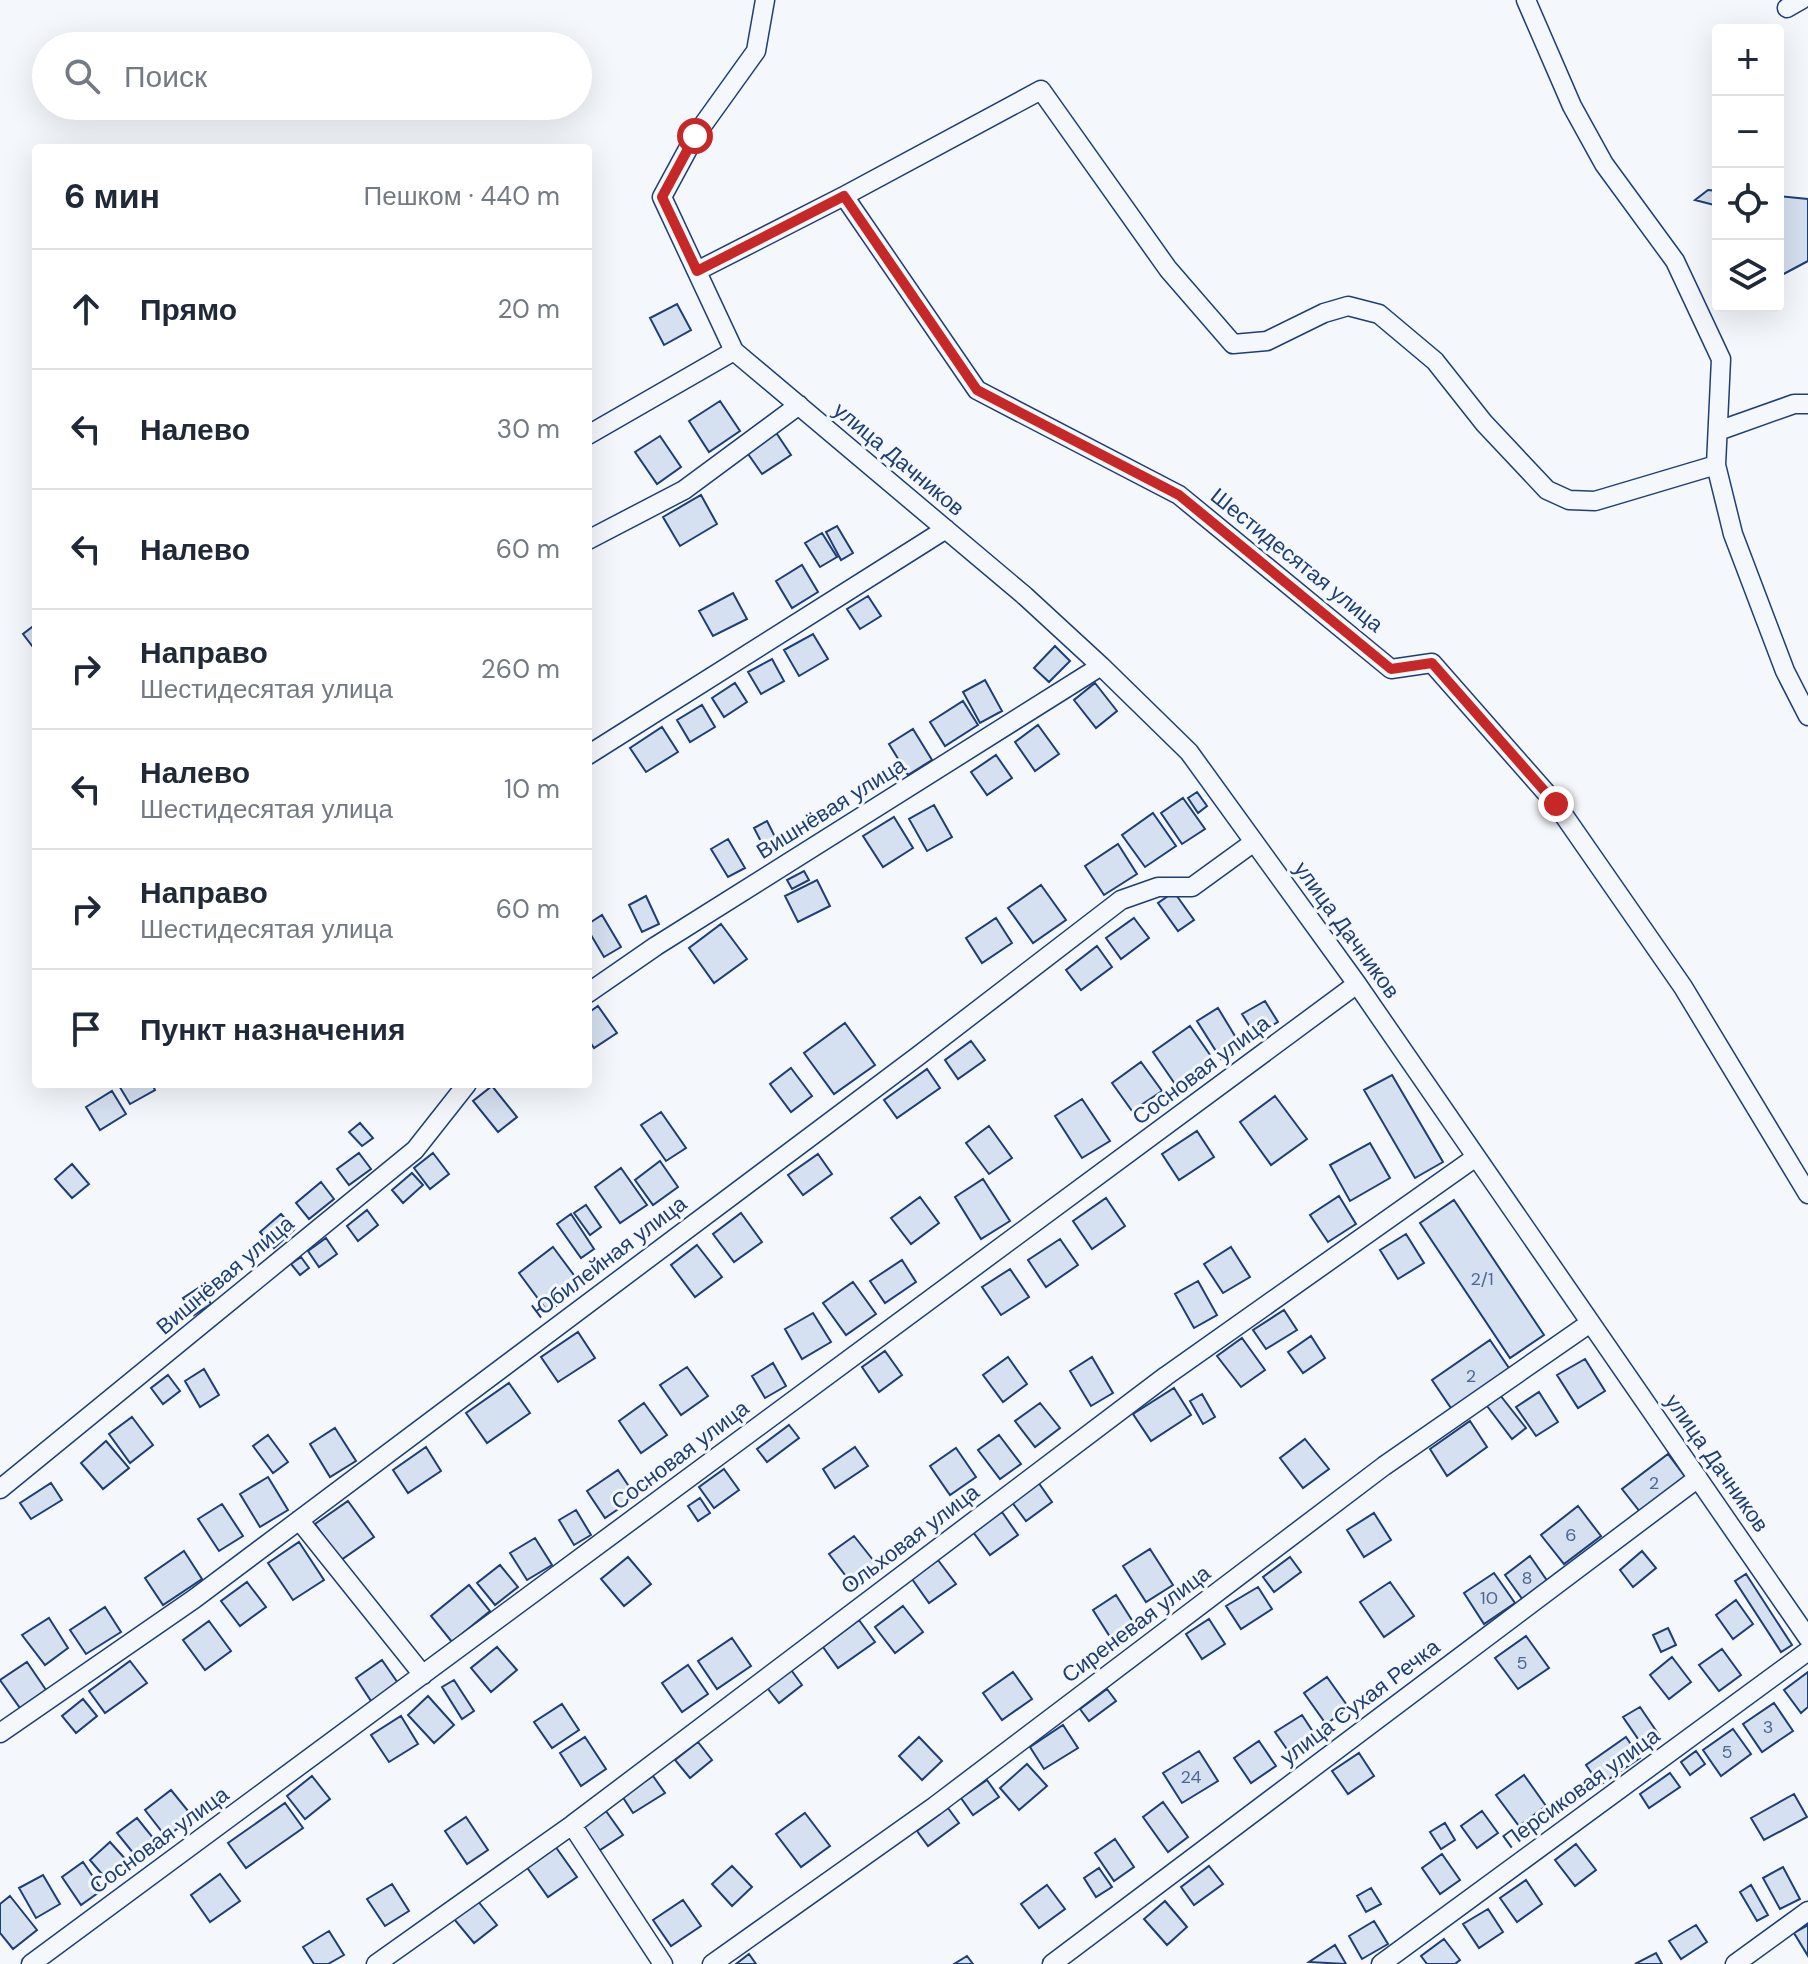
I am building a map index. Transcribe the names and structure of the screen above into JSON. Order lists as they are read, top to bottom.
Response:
{
  "streets": {
    "street": [
      "улица Дачников",
      "Шестидесятая улица",
      "Вишнёвая улица",
      "Сосновая улица",
      "Юбилейная улица",
      "Ольховая улица",
      "Сиреневая улица",
      "улица Сухая Речка",
      "Персиковая улица"
    ]
  },
  "crossings": [
    ["улица Дачников", "Вишнёвая улица"],
    ["улица Дачников", "Сосновая улица"],
    ["улица Дачников", "Юбилейная улица"],
    ["улица Дачников", "Ольховая улица"],
    ["улица Дачников", "Сиреневая улица"],
    ["улица Дачников", "улица Сухая Речка"]
  ],
  "house_numbers": [
    "2/1",
    "2",
    "2",
    "6",
    "8",
    "10",
    "5",
    "3",
    "5",
    "24"
  ],
  "page": {
    "map_buttons": ["+", "−"],
    "search": "Поиск",
    "heading": ["6 мин", "Пешком · 440 m"],
    "list": [
      ["Прямо", "20 m"],
      ["Налево", "30 m"],
      ["Налево", "60 m"],
      ["Направо", "Шестидесятая улица", "260 m"],
      ["Налево", "Шестидесятая улица", "10 m"],
      ["Направо", "Шестидесятая улица", "60 m"],
      "Пункт назначения"
    ]
  }
}
